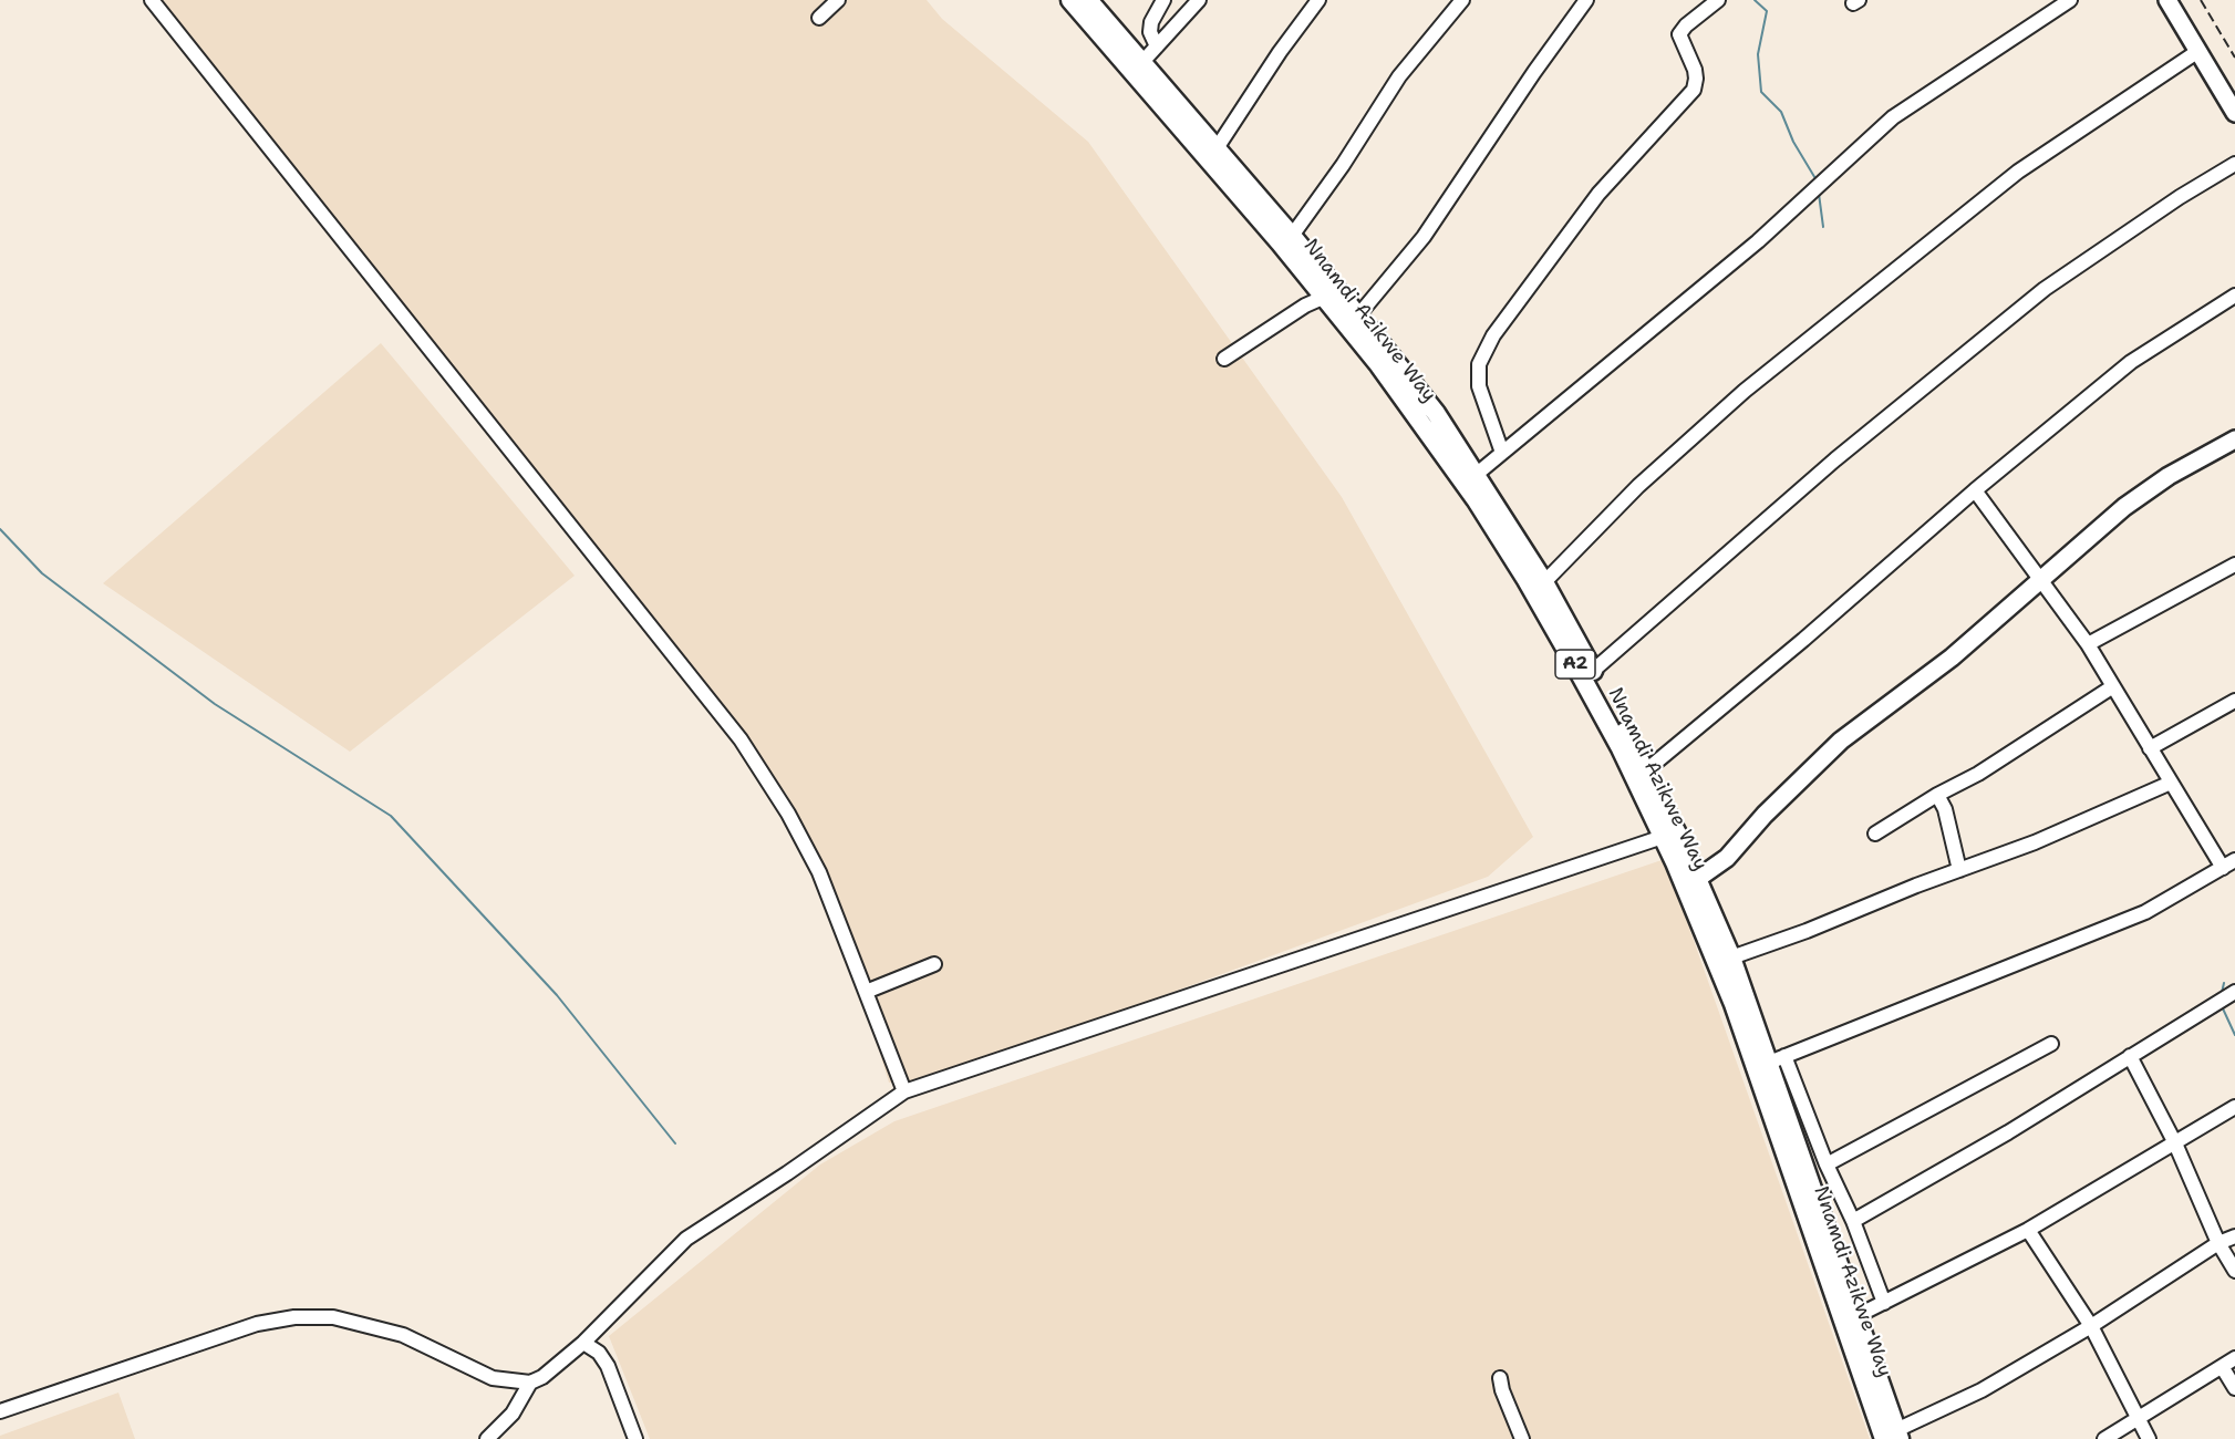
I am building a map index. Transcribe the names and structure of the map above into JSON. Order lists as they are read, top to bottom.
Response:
{
  "streets": {
    "highway": ["Nnamdi Azikwe Way", "A2"]
  }
}
